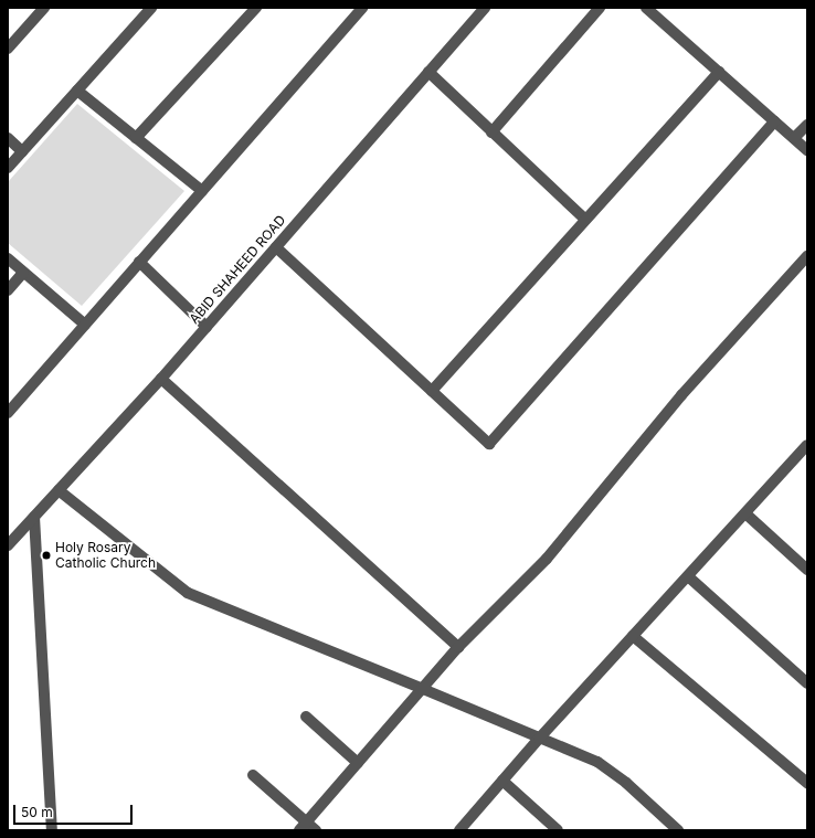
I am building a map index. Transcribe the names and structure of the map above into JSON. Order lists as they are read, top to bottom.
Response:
{
  "streets": {
    "street": ["ABID SHAHEED ROAD"]
  },
  "places": ["Holy Rosary Catholic Church"],
  "scale_bar": "50 m"
}
